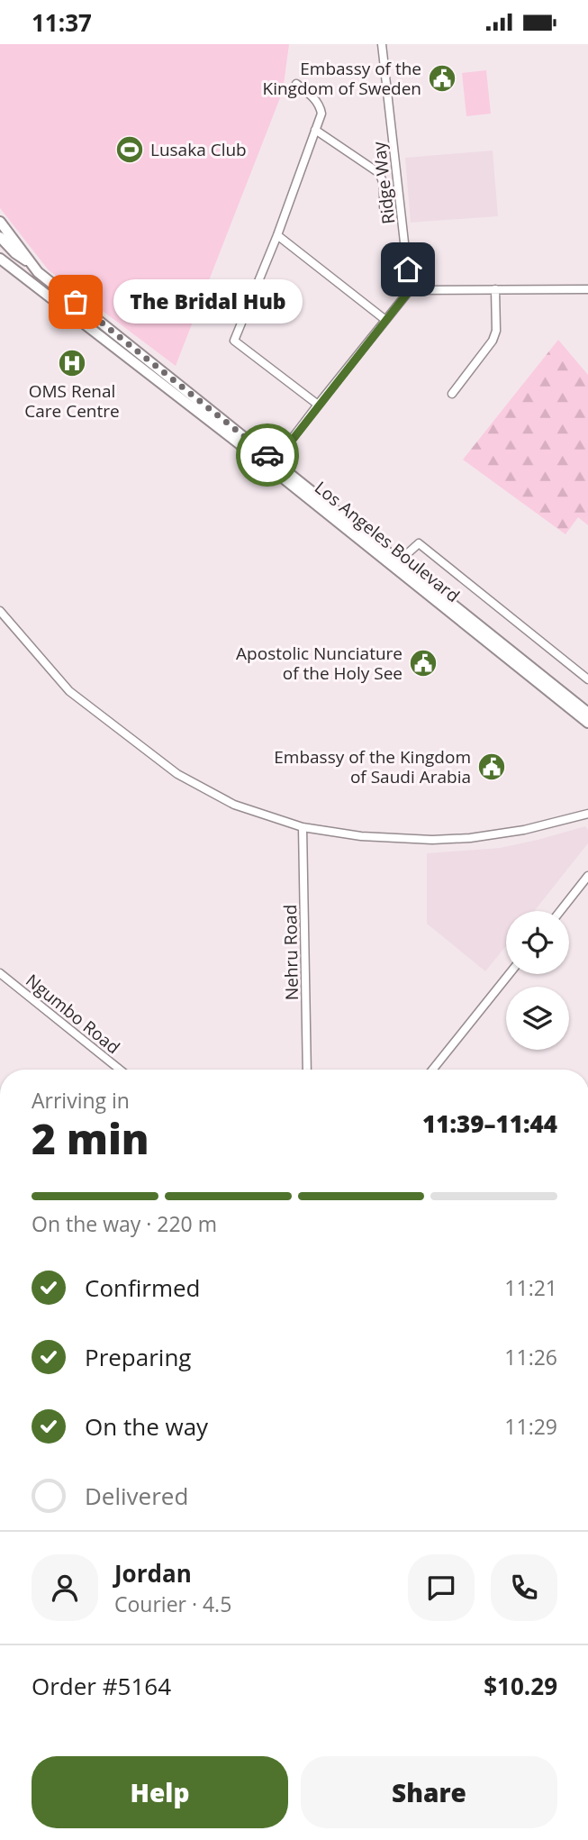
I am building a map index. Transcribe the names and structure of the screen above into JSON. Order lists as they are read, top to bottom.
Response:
{
  "streets": {
    "main road": ["Los Angeles Boulevard"],
    "street": ["Ridge Way", "Nehru Road", "Ngumbo Road"]
  },
  "places": {
    "public building": ["Embassy of the Kingdom of Sweden", "Apostolic Nunciature of the Holy See", "Embassy of the Kingdom of Saudi Arabia"],
    "sports": ["Lusaka Club"],
    "other": ["The Bridal Hub"],
    "hospital": ["OMS Renal Care Centre"]
  },
  "page": {
    "status": "11:37",
    "bubble": "The Bridal Hub",
    "heading": ["2 min", "Arriving in", "11:39–11:44"],
    "panel": [
      "Jordan",
      "Courier · 4.5",
      "Order #5164",
      "$10.29"
    ],
    "bar": "On the way · 220 m",
    "list": [
      ["Confirmed", "11:21"],
      ["Preparing", "11:26"],
      ["On the way", "11:29"],
      "Delivered"
    ],
    "buttons": ["Help", "Share"]
  }
}
